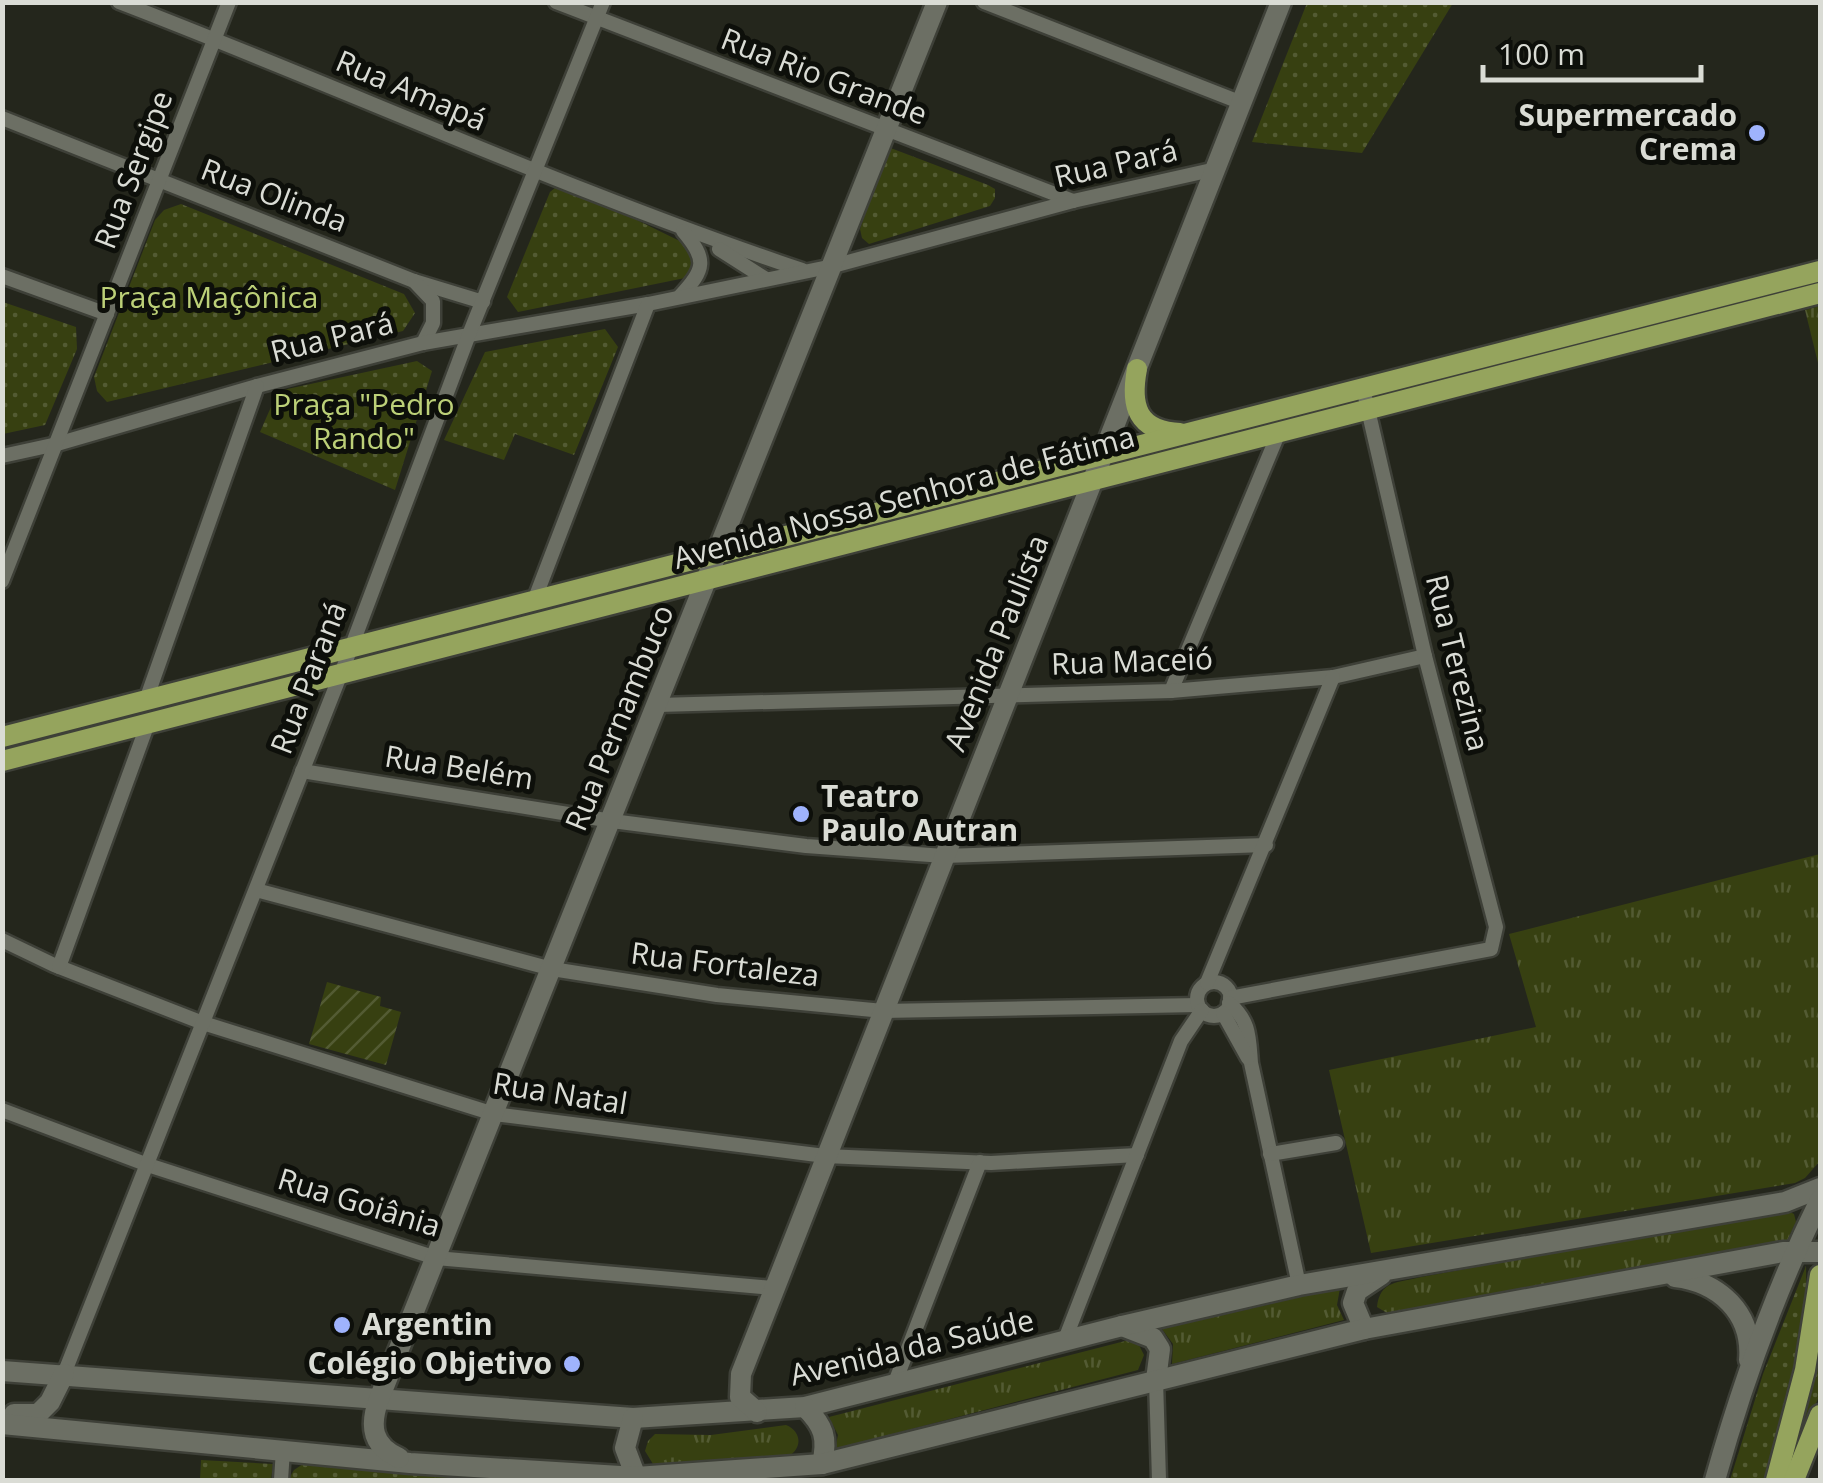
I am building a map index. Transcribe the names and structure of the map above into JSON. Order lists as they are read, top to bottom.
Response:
{
  "streets": {
    "main road": [
      "Avenida Nossa Senhora de Fátima",
      "Avenida Paulista",
      "Rua Pernambuco",
      "Avenida da Saúde"
    ],
    "street": [
      "Rua Rio Grande",
      "Rua Amapá",
      "Rua Pará",
      "Rua Sergipe",
      "Rua Olinda",
      "Rua Maceió",
      "Rua Terezina",
      "Rua Paraná",
      "Rua Belém",
      "Rua Fortaleza",
      "Rua Natal",
      "Rua Goiânia"
    ]
  },
  "crossings": [
    ["Rua Rio Grande", "Rua Pará"],
    ["Rua Rio Grande", "Rua Paraná"],
    ["Rua Rio Grande", "Rua Pernambuco"],
    ["Rua Amapá", "Rua Pará"],
    ["Rua Amapá", "Rua Sergipe"],
    ["Rua Amapá", "Rua Paraná"],
    ["Rua Pará", "Rua Sergipe"],
    ["Rua Pará", "Avenida Paulista"],
    ["Rua Pará", "Rua Paraná"],
    ["Rua Pará", "Rua Pernambuco"],
    ["Rua Sergipe", "Rua Olinda"],
    ["Rua Olinda", "Rua Paraná"],
    ["Avenida Nossa Senhora de Fátima", "Avenida Paulista"],
    ["Avenida Nossa Senhora de Fátima", "Rua Terezina"],
    ["Avenida Nossa Senhora de Fátima", "Rua Paraná"],
    ["Avenida Nossa Senhora de Fátima", "Rua Pernambuco"],
    ["Avenida Paulista", "Rua Maceió"],
    ["Avenida Paulista", "Rua Belém"],
    ["Avenida Paulista", "Rua Fortaleza"],
    ["Avenida Paulista", "Rua Natal"],
    ["Avenida Paulista", "Rua Goiânia"],
    ["Avenida Paulista", "Avenida da Saúde"],
    ["Rua Maceió", "Rua Terezina"],
    ["Rua Maceió", "Rua Pernambuco"],
    ["Rua Terezina", "Rua Fortaleza"],
    ["Rua Paraná", "Rua Belém"],
    ["Rua Paraná", "Rua Fortaleza"],
    ["Rua Paraná", "Rua Natal"],
    ["Rua Paraná", "Rua Goiânia"],
    ["Rua Paraná", "Avenida da Saúde"],
    ["Rua Pernambuco", "Rua Belém"],
    ["Rua Pernambuco", "Rua Fortaleza"],
    ["Rua Pernambuco", "Rua Natal"],
    ["Rua Pernambuco", "Rua Goiânia"],
    ["Rua Pernambuco", "Avenida da Saúde"]
  ],
  "parks": ["Praça Maçônica", "Praça \"Pedro Rando\""],
  "places": [
    "Supermercado Crema",
    "Teatro Paulo Autran",
    "Argentin",
    "Colégio Objetivo"
  ],
  "scale_bar": "100 m"
}
